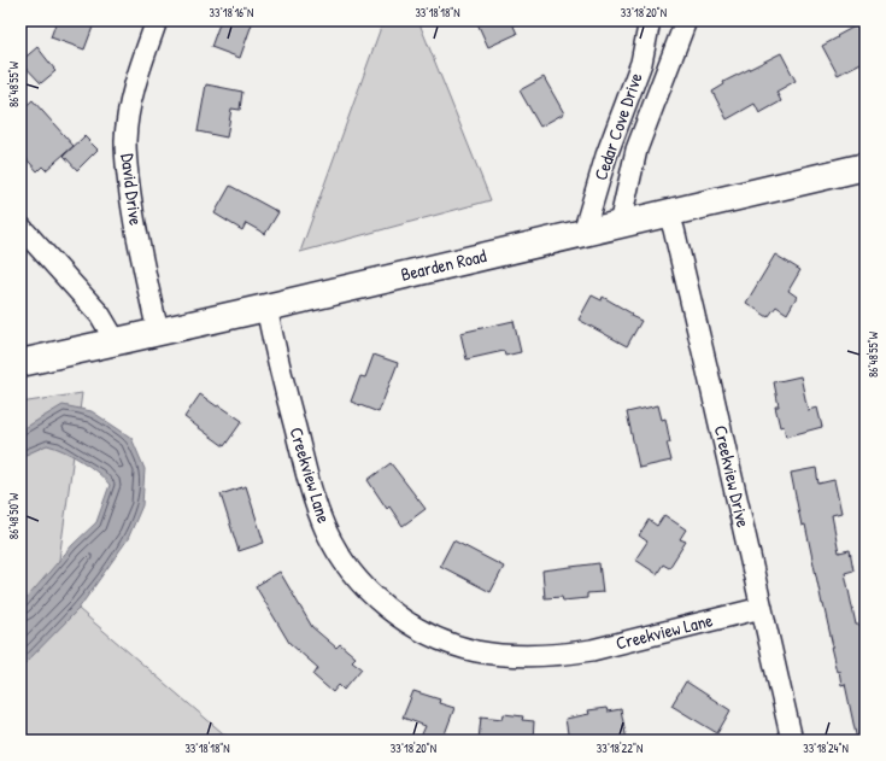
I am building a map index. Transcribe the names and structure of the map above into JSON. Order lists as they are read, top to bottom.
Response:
{
  "streets": {
    "street": [
      "Cedar Cove Drive",
      "David Drive",
      "Bearden Road",
      "Creekview Lane",
      "Creekview Drive"
    ]
  },
  "crossings": [
    ["Cedar Cove Drive", "Bearden Road"],
    ["David Drive", "Bearden Road"],
    ["Bearden Road", "Creekview Lane"],
    ["Bearden Road", "Creekview Drive"],
    ["Creekview Lane", "Creekview Drive"]
  ],
  "coordinates": [
    "33°18'16\"N",
    "33°18'18\"N",
    "33°18'20\"N",
    "86°48'55\"W",
    "86°48'50\"W",
    "33°18'22\"N",
    "33°18'24\"N"
  ]
}
